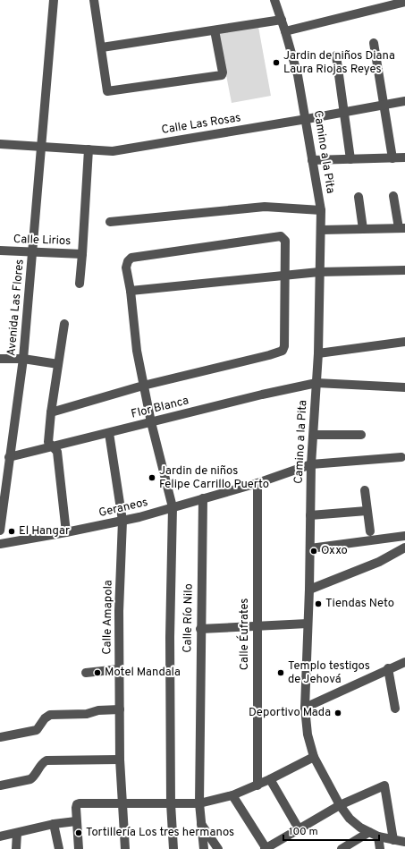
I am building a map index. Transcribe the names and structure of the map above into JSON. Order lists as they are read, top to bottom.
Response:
{
  "streets": {
    "street": [
      "Calle Las Rosas",
      "Camino a la Pita",
      "Calle Lirios",
      "Avenida Las Flores",
      "Flor Blanca",
      "Geraneos",
      "Calle Amapola",
      "Calle Río Nilo",
      "Calle Éufrates"
    ]
  },
  "crossings": [
    ["Calle Las Rosas", "Camino a la Pita"],
    ["Calle Las Rosas", "Avenida Las Flores"],
    ["Camino a la Pita", "Flor Blanca"],
    ["Camino a la Pita", "Geraneos"],
    ["Calle Lirios", "Avenida Las Flores"],
    ["Avenida Las Flores", "Flor Blanca"],
    ["Flor Blanca", "Calle Amapola"],
    ["Geraneos", "Calle Amapola"],
    ["Geraneos", "Calle Río Nilo"],
    ["Geraneos", "Calle Éufrates"]
  ],
  "places": [
    "Jardin de niños Diana Laura Riojas Reyes",
    "Jardin de niños Felipe Carrillo Puerto",
    "El Hangar",
    "Oxxo",
    "Tiendas Neto",
    "Motel Mandala",
    "Templo testigos de Jehová",
    "Deportivo Mada",
    "Tortillería Los tres hermanos"
  ],
  "scale_bar": "100 m"
}
